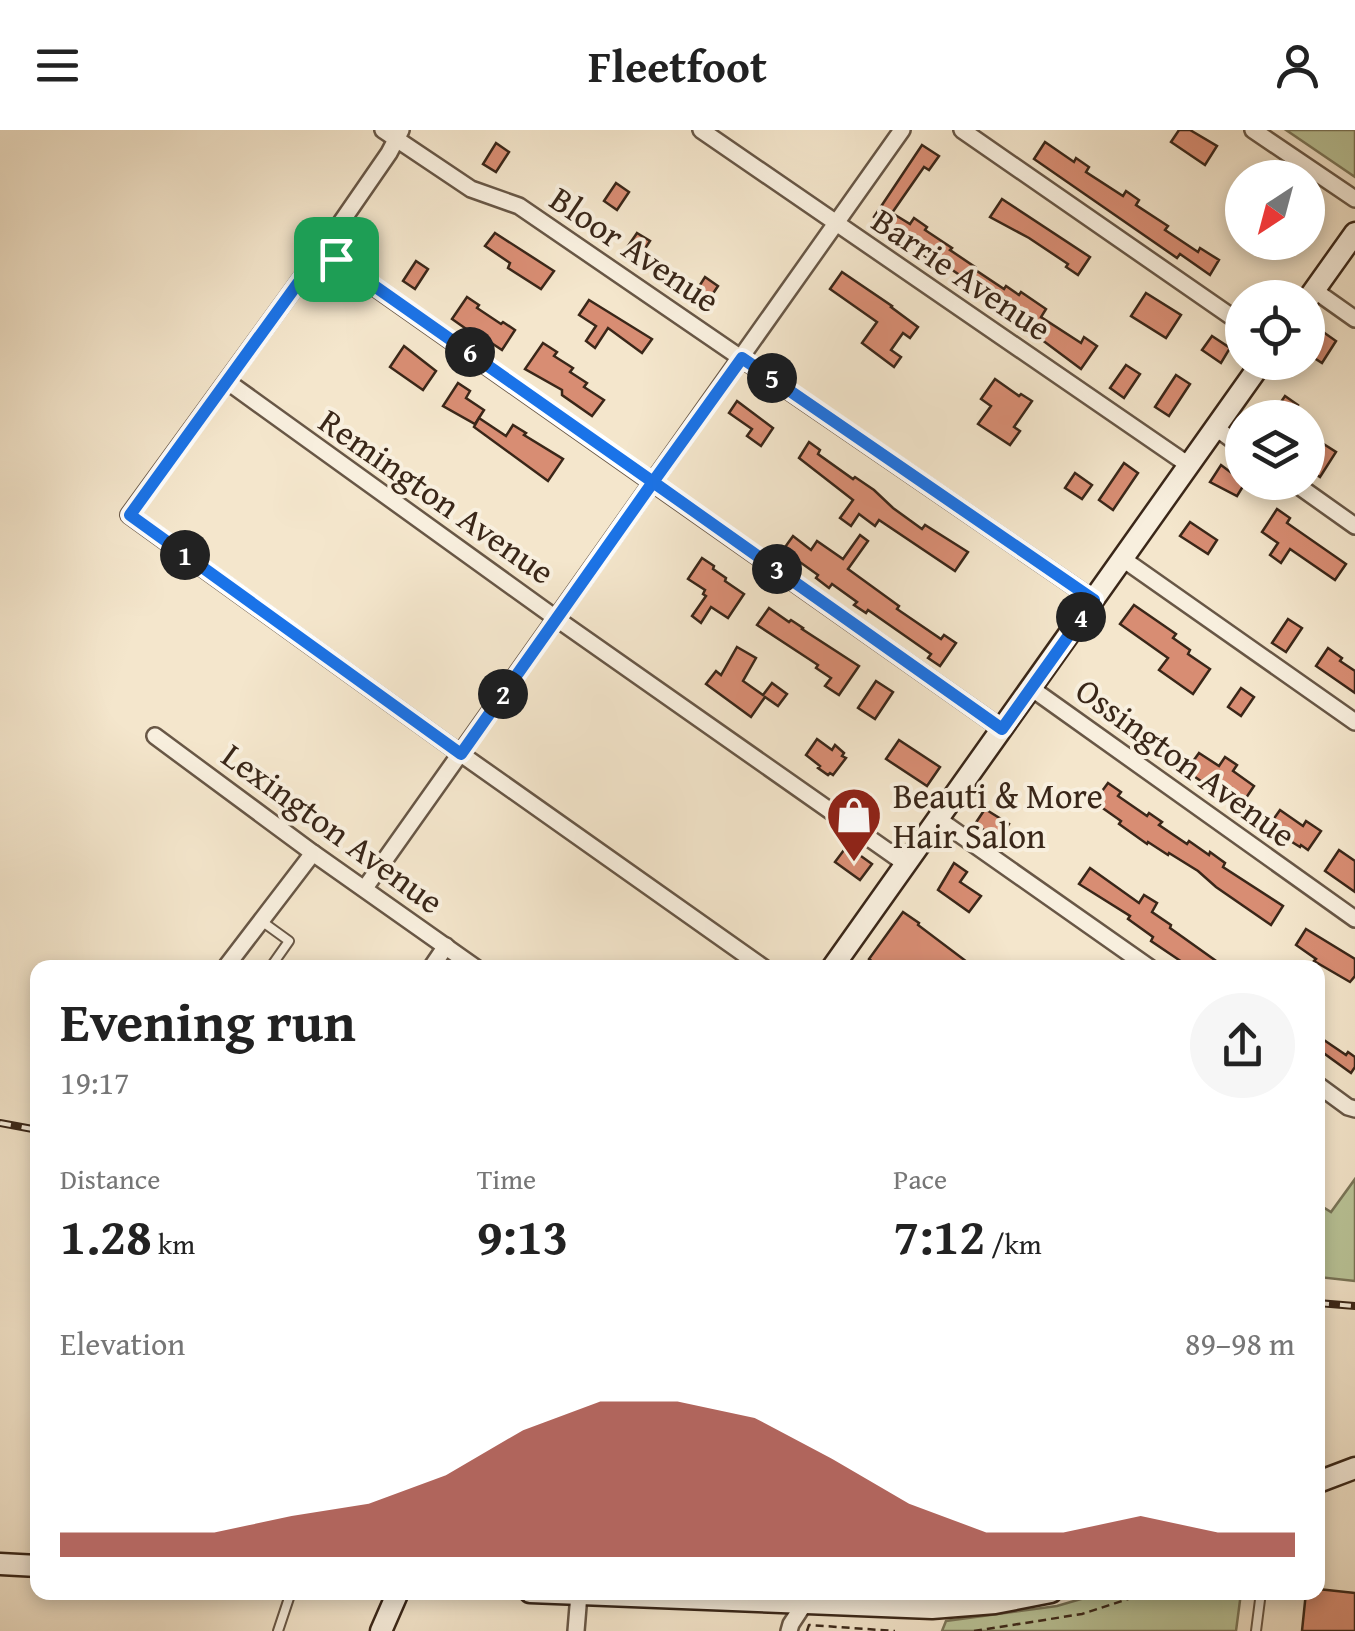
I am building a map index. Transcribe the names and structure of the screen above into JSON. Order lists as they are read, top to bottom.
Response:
{
  "streets": {
    "street": [
      "Bloor Avenue",
      "Barrie Avenue",
      "Remington Avenue",
      "Ossington Avenue",
      "Lexington Avenue"
    ]
  },
  "places": {
    "shop": ["Beauti & More Hair Salon"]
  },
  "north": "bottom left",
  "page": {
    "header": "Fleetfoot",
    "pins": [
      "6",
      "5",
      "1",
      "3",
      "4",
      "2"
    ],
    "heading": ["Evening run", "19:17"],
    "stats": [
      ["Distance", "1.28 km"],
      ["Time", "9:13"],
      ["Pace", "7:12 /km"]
    ],
    "chart": ["Elevation", "89–98 m"]
  }
}
